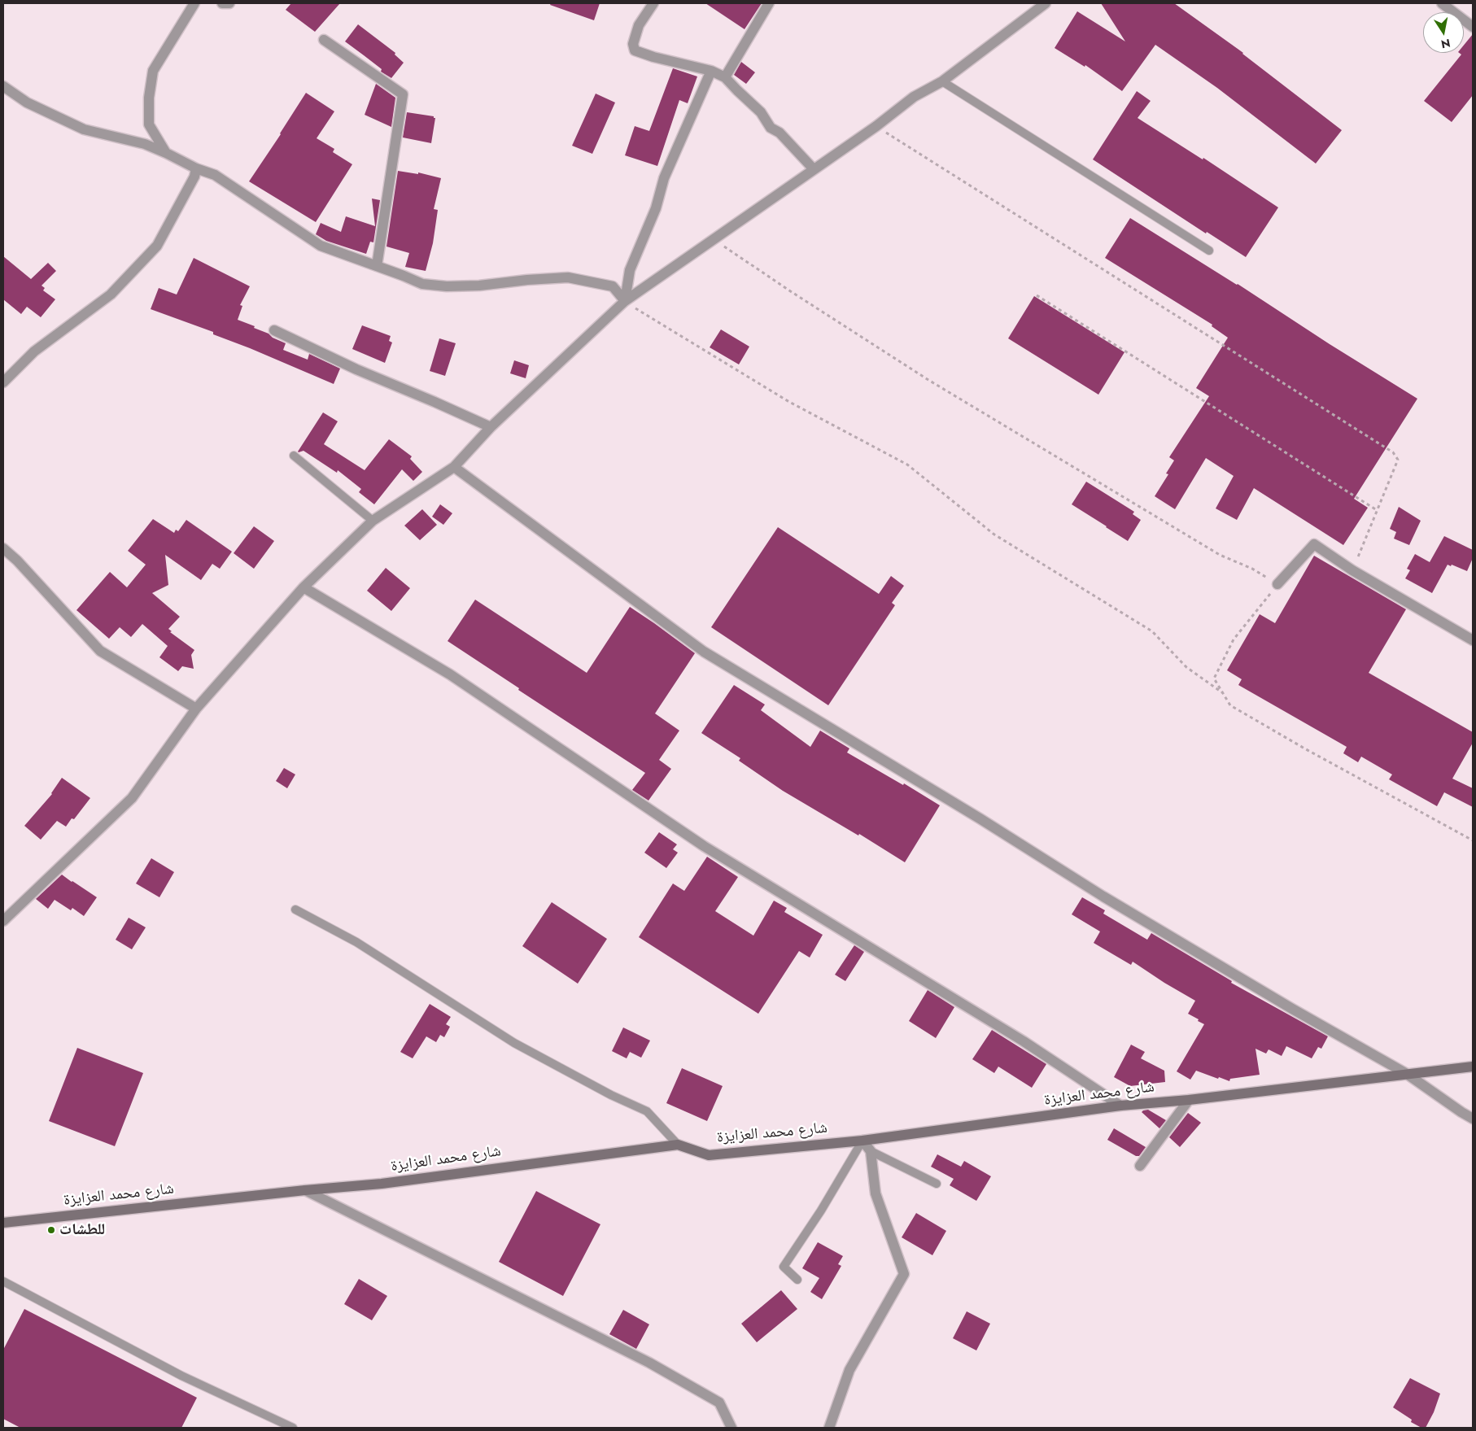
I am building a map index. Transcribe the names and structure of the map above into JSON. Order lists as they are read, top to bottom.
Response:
{
  "streets": {
    "main road": ["شارع محمد العزايزة"]
  },
  "places": ["للطشات"],
  "north": "bottom"
}
